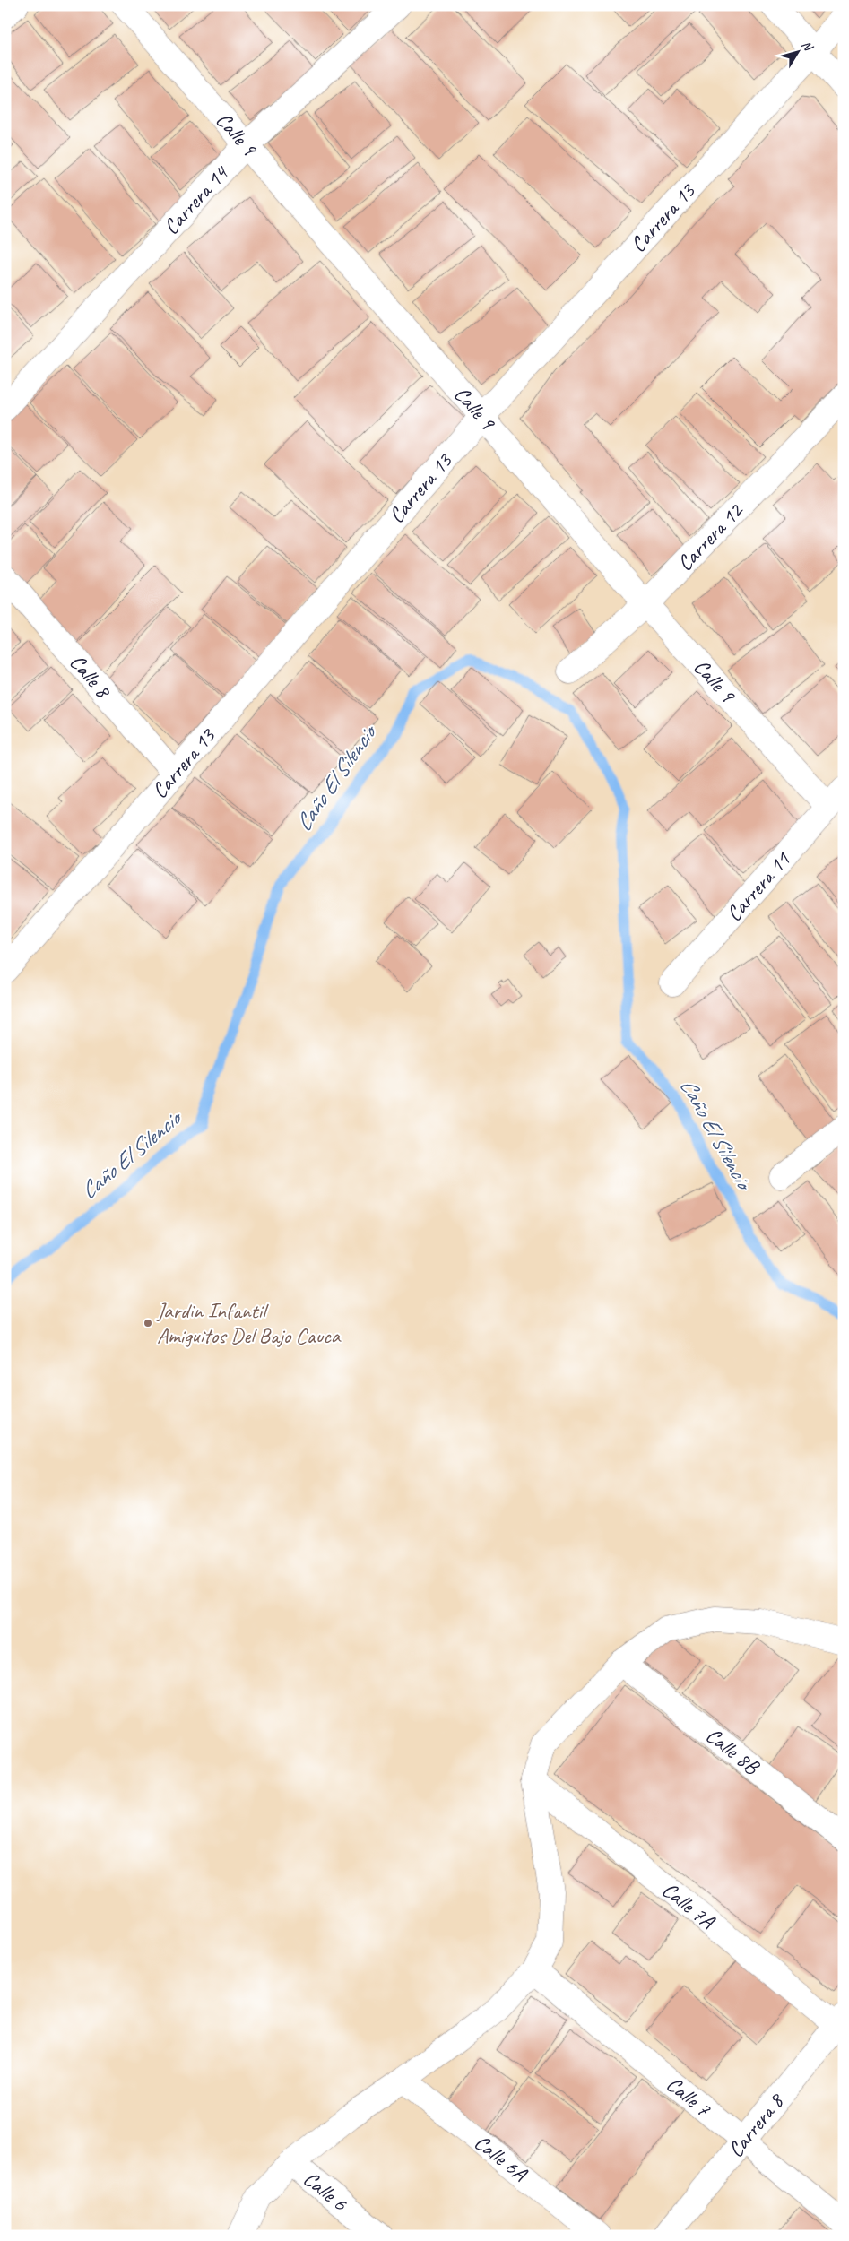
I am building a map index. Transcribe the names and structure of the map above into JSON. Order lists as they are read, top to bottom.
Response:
{
  "streets": {
    "street": [
      "Calle 9",
      "Carrera 14",
      "Carrera 13",
      "Carrera 12",
      "Calle 8",
      "Carrera 11",
      "Calle 8B",
      "Calle 7A",
      "Calle 7",
      "Carrera 8",
      "Calle 6A",
      "Calle 6"
    ]
  },
  "crossings": [
    ["Calle 9", "Carrera 14"],
    ["Calle 9", "Carrera 13"],
    ["Calle 9", "Carrera 12"],
    ["Calle 9", "Carrera 11"],
    ["Carrera 13", "Calle 8"],
    ["Calle 7A", "Carrera 8"],
    ["Calle 7", "Carrera 8"]
  ],
  "water": ["Caño El Silencio"],
  "places": ["Jardin Infantil Amiguitos Del Bajo Cauca"],
  "north": "top right"
}
